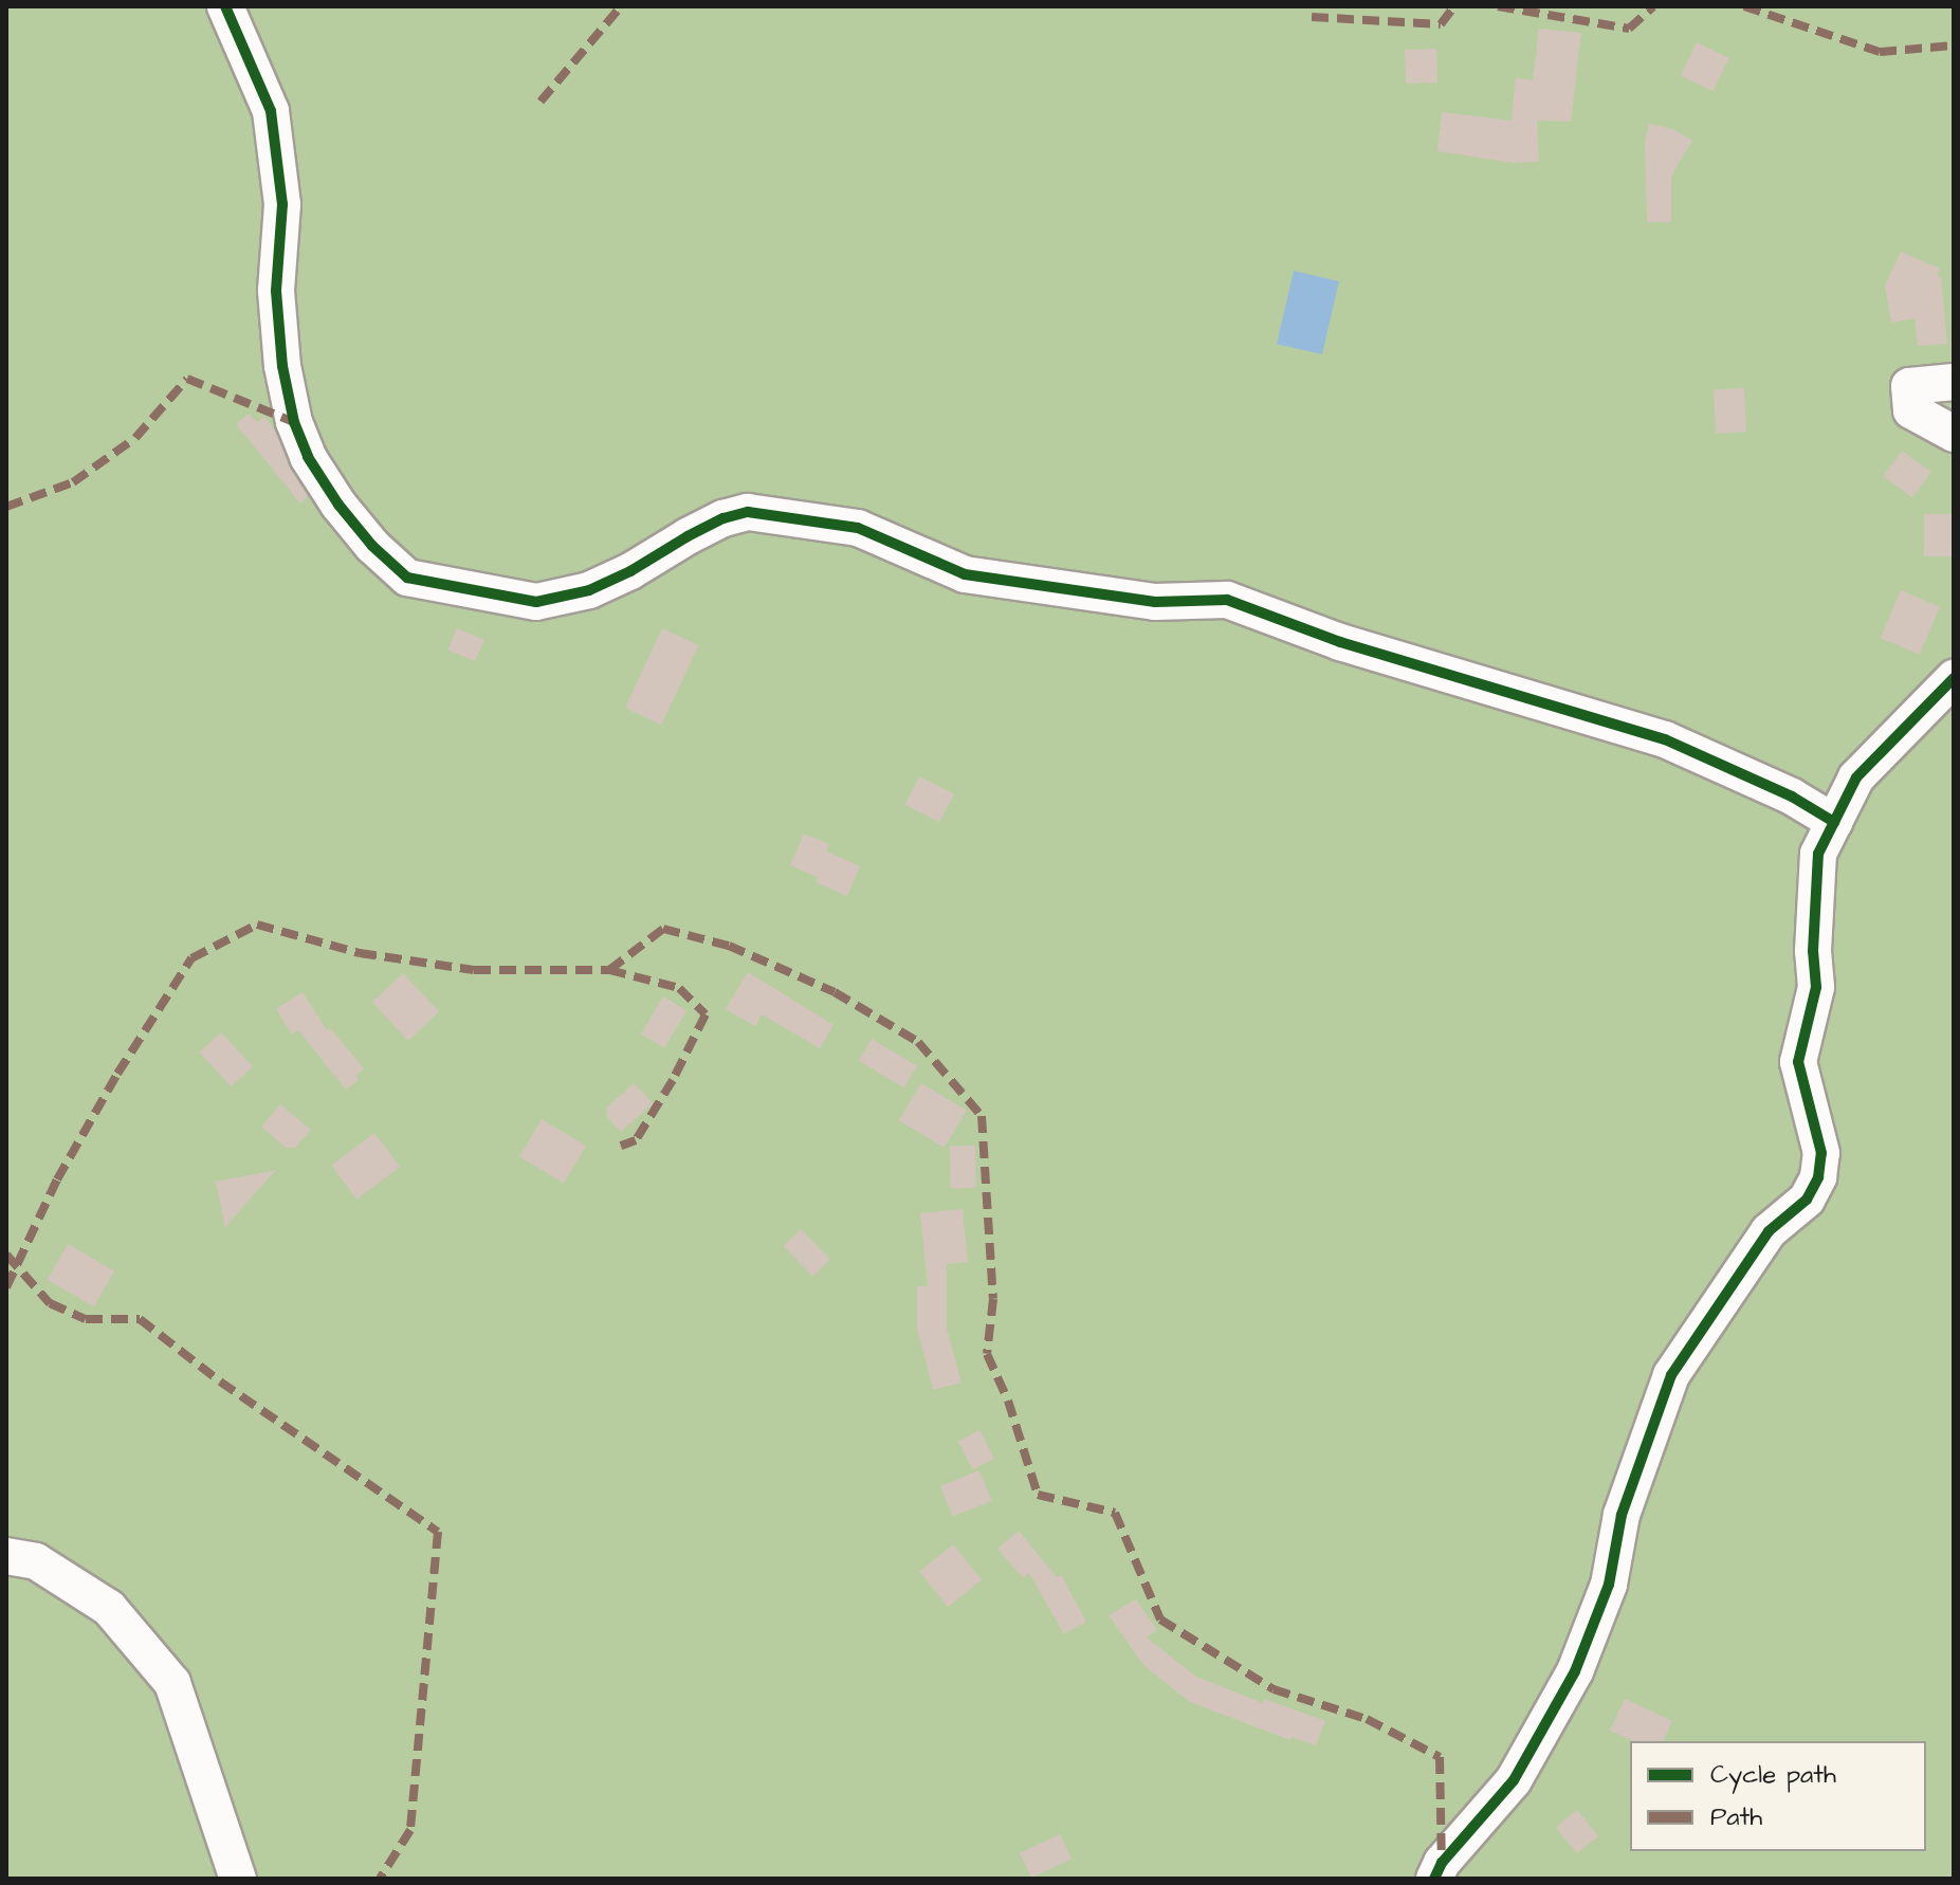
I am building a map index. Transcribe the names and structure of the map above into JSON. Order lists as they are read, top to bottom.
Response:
{
  "legend": ["Cycle path", "Path"]
}
